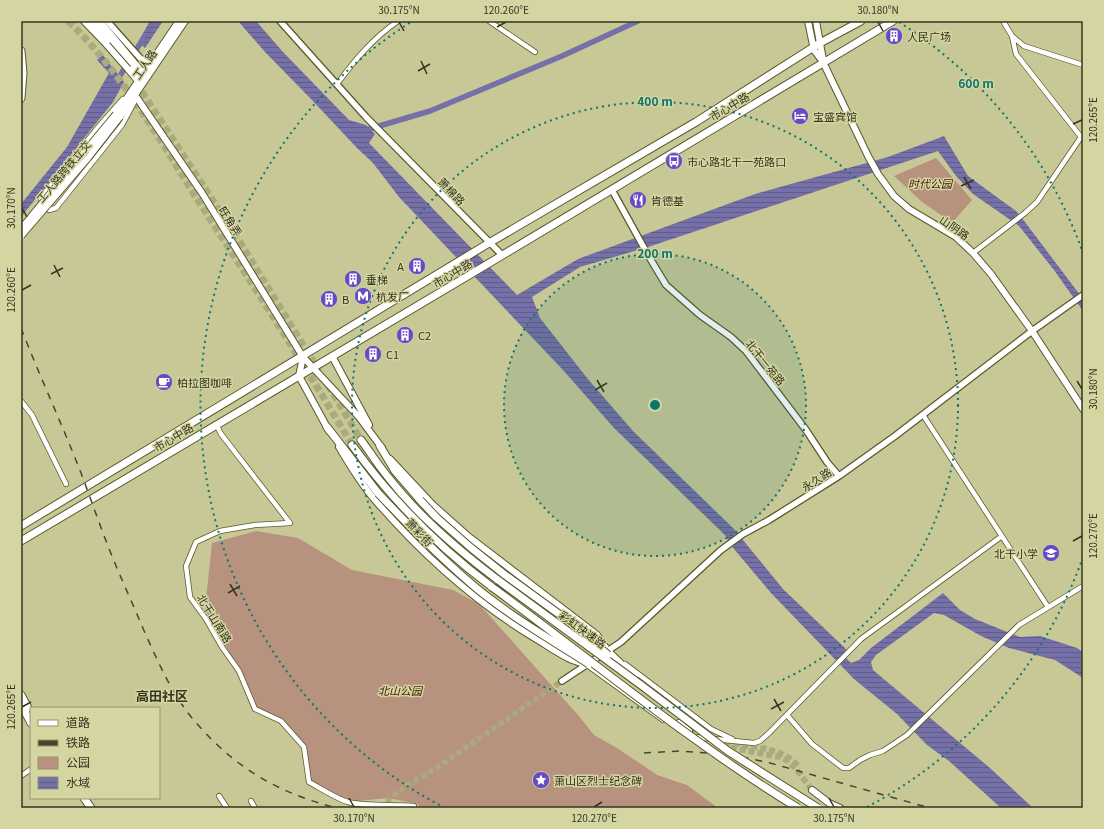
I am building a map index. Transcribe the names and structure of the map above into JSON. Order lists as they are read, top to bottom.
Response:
{
  "streets": {
    "main road": [
      "工人路",
      "市心中路",
      "工人路跨铁立交",
      "旺角弄",
      "山阴路",
      "萧彩街",
      "彩虹快速路"
    ],
    "street": [
      "萧棉路",
      "北干一苑路",
      "永久路",
      "北干山南路"
    ]
  },
  "crossings": [
    ["工人路", "工人路跨铁立交"],
    ["市心中路", "萧棉路"],
    ["市心中路", "旺角弄"],
    ["市心中路", "山阴路"],
    ["市心中路", "北干一苑路"],
    ["市心中路", "萧彩街"],
    ["市心中路", "北干山南路"],
    ["山阴路", "永久路"],
    ["北干一苑路", "永久路"],
    ["永久路", "萧彩街"]
  ],
  "districts": ["高田社区"],
  "parks": ["时代公园", "北山公园"],
  "places": {
    "building": [
      "人民广场",
      "A",
      "垂梯",
      "B",
      "C2",
      "C1"
    ],
    "hotel": ["宝盛宾馆"],
    "bus stop": ["市心路北干一苑路口"],
    "restaurant": ["肯德基"],
    "metro station": ["杭发厂"],
    "cafe": ["柏拉图咖啡"],
    "school or university": ["北干小学"],
    "place": ["萧山区烈士纪念碑"]
  },
  "legend": [
    "道路",
    "铁路",
    "公园",
    "水域"
  ],
  "coordinates": [
    "30.175°N",
    "120.260°E",
    "30.180°N",
    "120.265°E",
    "30.170°N",
    "120.270°E"
  ],
  "rings": ["600 m", "400 m", "200 m"]
}
